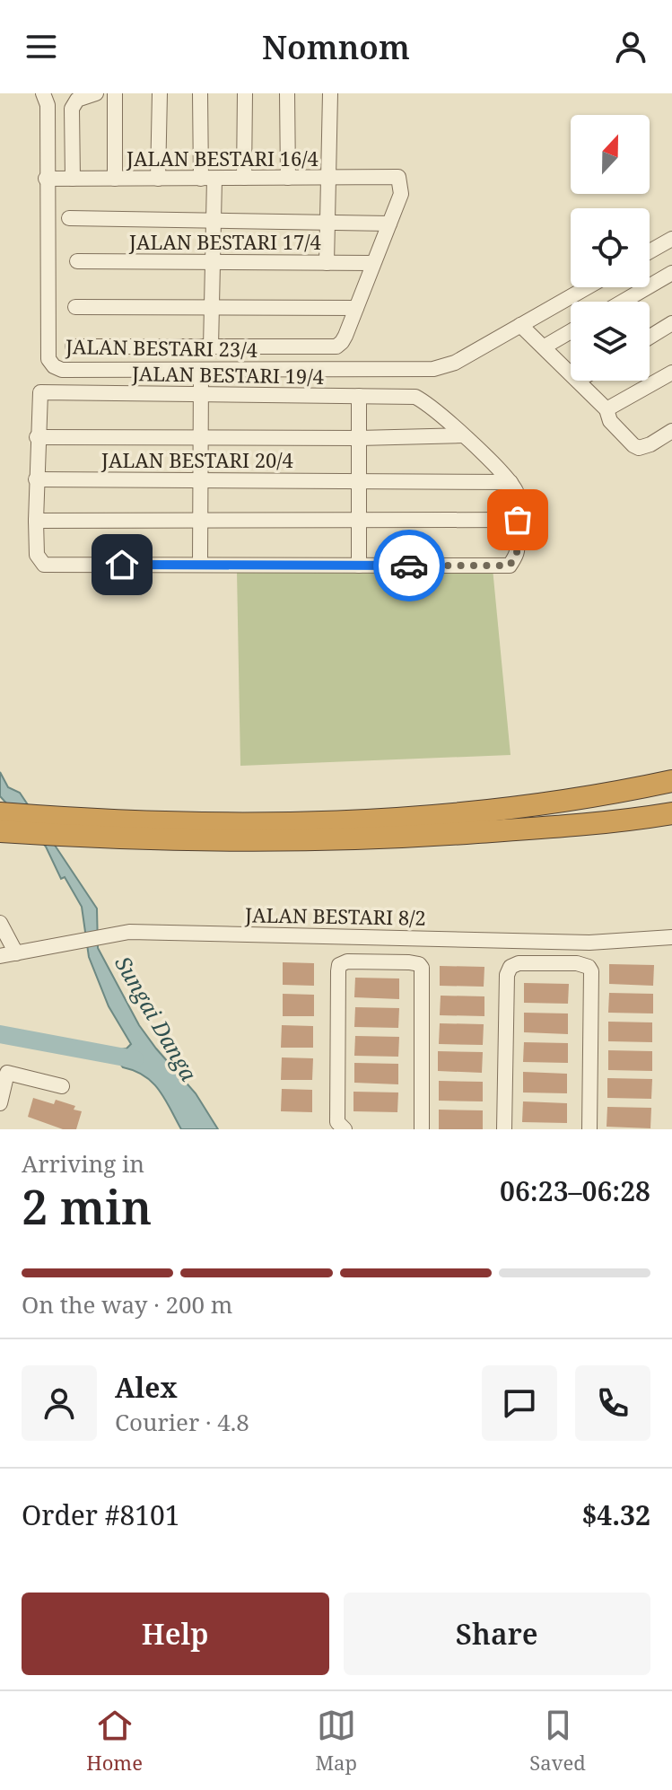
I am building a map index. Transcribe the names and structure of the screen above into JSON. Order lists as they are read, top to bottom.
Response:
{
  "streets": {
    "street": [
      "JALAN BESTARI 16/4",
      "JALAN BESTARI 17/4",
      "JALAN BESTARI 23/4",
      "JALAN BESTARI 19/4",
      "JALAN BESTARI 20/4",
      "JALAN BESTARI 8/2"
    ]
  },
  "crossings": [
    ["JALAN BESTARI 16/4", "JALAN BESTARI 23/4"]
  ],
  "water": ["Sungai Danga"],
  "north": "top",
  "page": {
    "header": "Nomnom",
    "heading": ["2 min", "Arriving in", "06:23–06:28"],
    "panel": [
      "Alex",
      "Courier · 4.8",
      "Order #8101",
      "$4.32"
    ],
    "bar": "On the way · 200 m",
    "buttons": ["Help", "Share"],
    "tabs": ["Home", "Map", "Saved"]
  }
}
